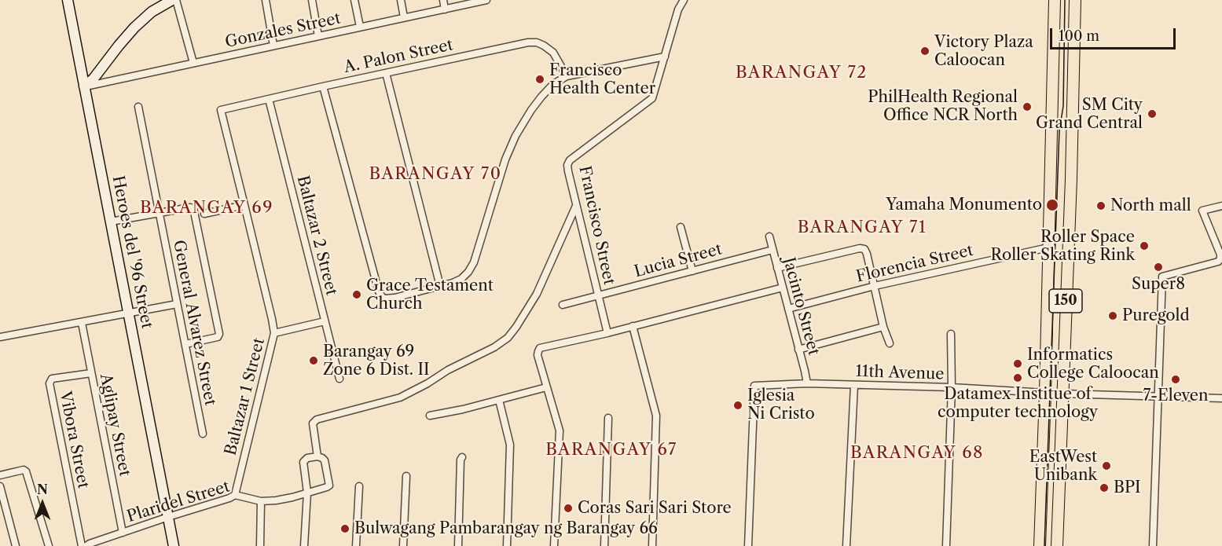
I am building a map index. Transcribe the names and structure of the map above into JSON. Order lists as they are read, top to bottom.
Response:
{
  "streets": {
    "main road": ["150"],
    "street": [
      "Gonzales Street",
      "A. Palon Street",
      "Francisco Street",
      "Baltazar 2 Street",
      "Heroes del '96 Street",
      "Lucia Street",
      "Florencia Street",
      "Jacinto Street",
      "General Alvarez Street",
      "11th Avenue",
      "Baltazar 1 Street",
      "Aglipay Street",
      "Vibora Street",
      "Plaridel Street"
    ]
  },
  "crossings": [
    ["Gonzales Street", "Heroes del '96 Street"],
    ["A. Palon Street", "Baltazar 2 Street"],
    ["A. Palon Street", "Baltazar 1 Street"],
    ["Francisco Street", "Lucia Street"],
    ["Heroes del '96 Street", "Plaridel Street"],
    ["Lucia Street", "Jacinto Street"],
    ["Florencia Street", "150"],
    ["Florencia Street", "Jacinto Street"],
    ["150", "11th Avenue"],
    ["Jacinto Street", "11th Avenue"],
    ["Baltazar 1 Street", "Plaridel Street"],
    ["Aglipay Street", "Vibora Street"],
    ["Aglipay Street", "Plaridel Street"]
  ],
  "districts": [
    "BARANGAY 72",
    "BARANGAY 70",
    "BARANGAY 69",
    "BARANGAY 71",
    "BARANGAY 67",
    "BARANGAY 68"
  ],
  "places": [
    "Victory Plaza Caloocan",
    "Francisco Health Center",
    "PhilHealth Regional Office NCR North",
    "SM City Grand Central",
    "Yamaha Monumento",
    "North mall",
    "Roller Space Roller Skating Rink",
    "Super8",
    "Grace Testament Church",
    "Puregold",
    "Barangay 69 Zone 6 Dist. II",
    "Informatics College Caloocan",
    "Datamex Institue of computer technology",
    "7-Eleven",
    "Iglesia Ni Cristo",
    "EastWest Unibank",
    "BPI",
    "Coras Sari Sari Store",
    "Bulwagang Pambarangay ng Barangay 66"
  ],
  "scale_bar": "100 m",
  "north": "top"
}
